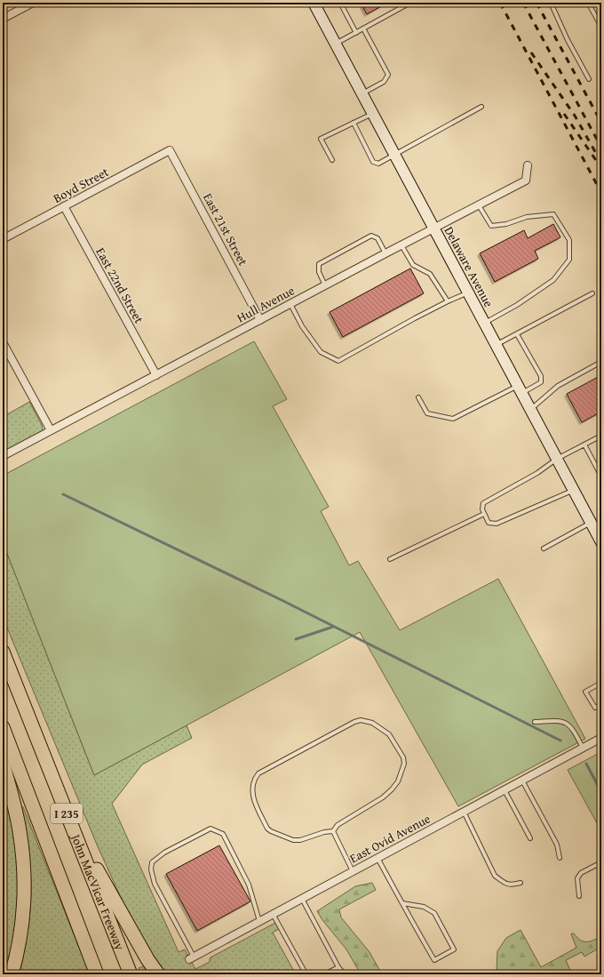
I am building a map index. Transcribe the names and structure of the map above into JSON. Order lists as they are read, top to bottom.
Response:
{
  "streets": {
    "highway": ["I 235", "John MacVicar Freeway"],
    "main road": ["Delaware Avenue"],
    "street": [
      "Boyd Street",
      "East 21st Street",
      "East 22nd Street",
      "Hull Avenue",
      "East Ovid Avenue"
    ]
  },
  "crossings": [
    ["Boyd Street", "East 21st Street"],
    ["Boyd Street", "East 22nd Street"],
    ["East 21st Street", "Hull Avenue"],
    ["Delaware Avenue", "Hull Avenue"],
    ["East 22nd Street", "Hull Avenue"]
  ]
}
